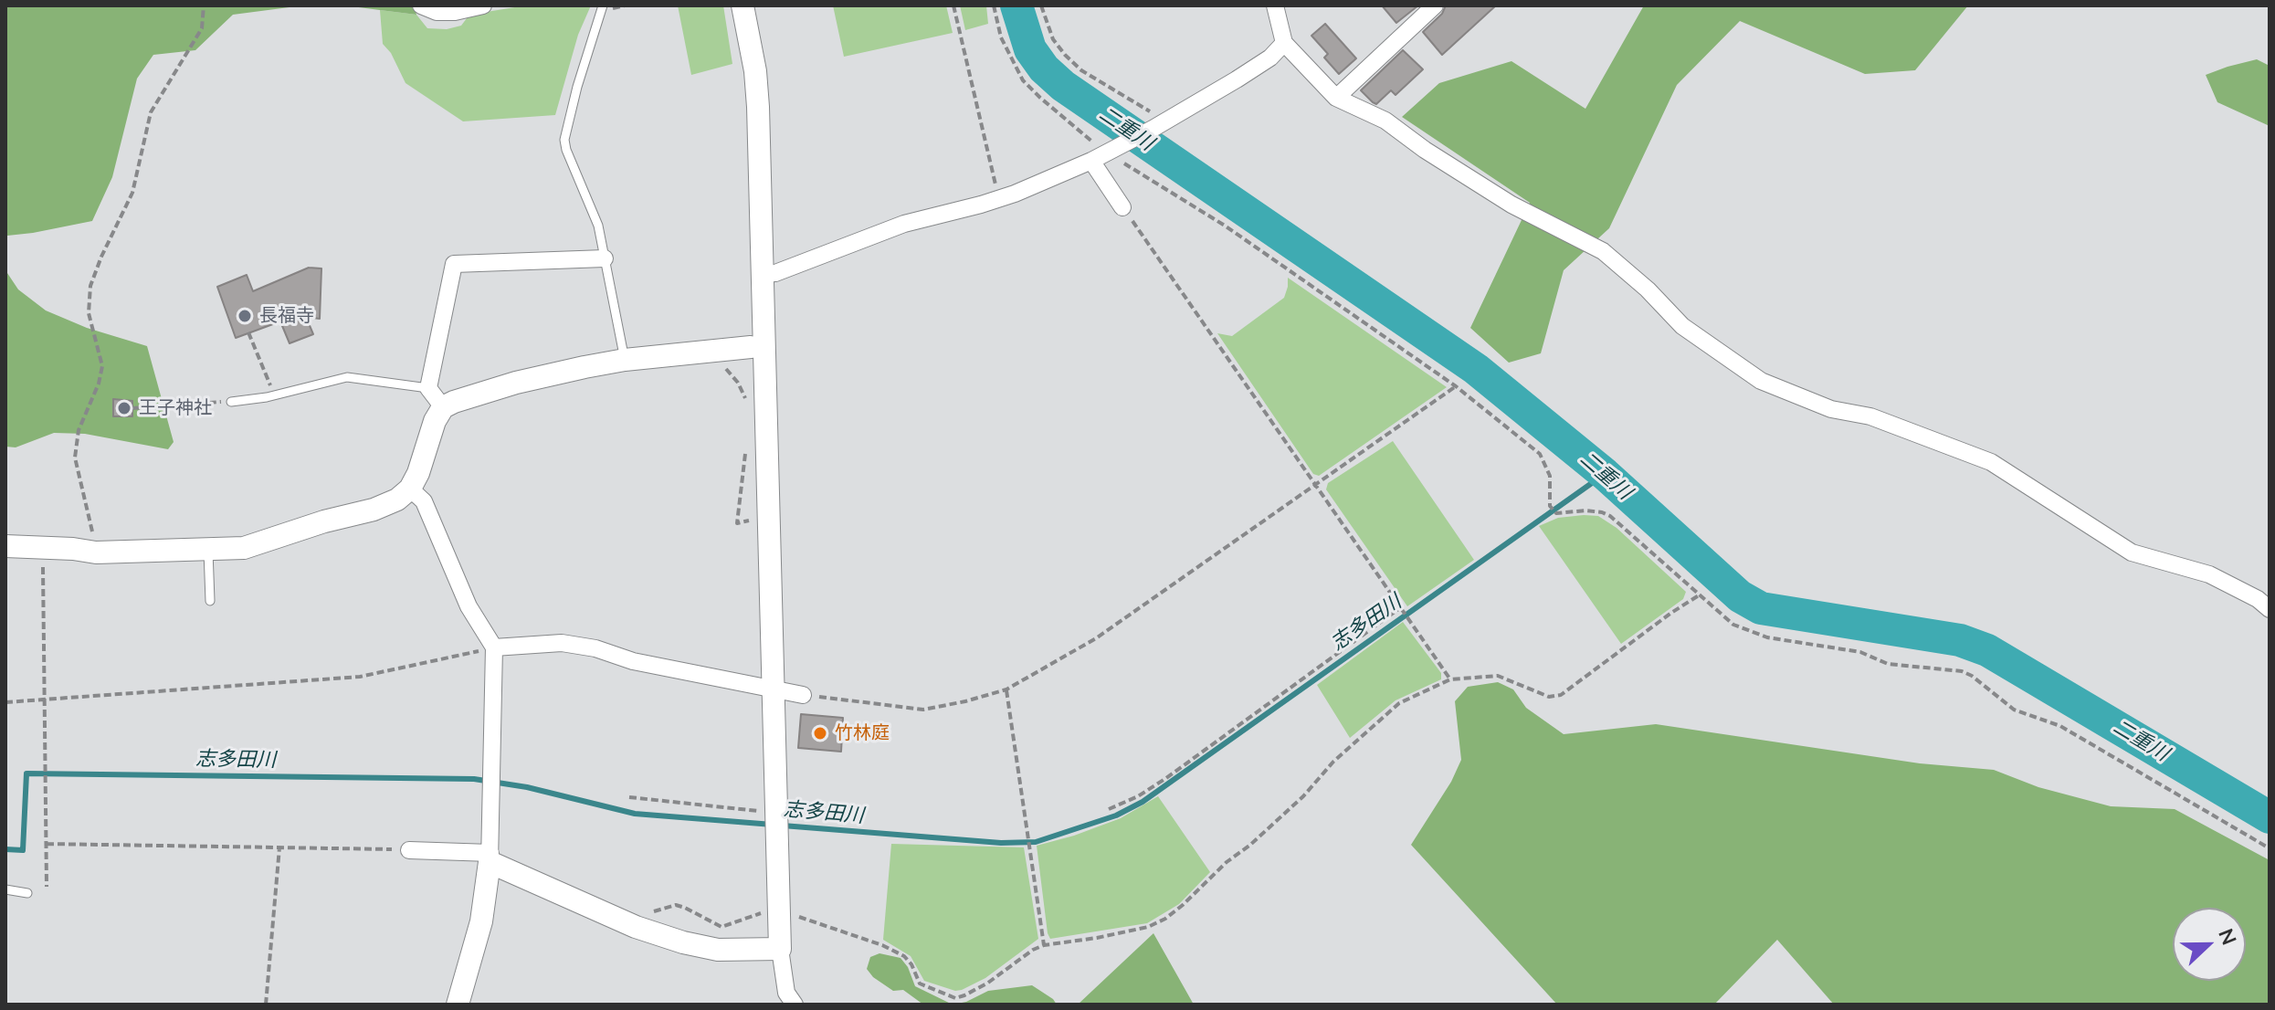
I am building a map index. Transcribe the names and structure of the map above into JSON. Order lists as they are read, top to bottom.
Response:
{
  "water": ["二重川", "志多田川"],
  "places": ["長福寺", "王子神社", "竹林庭"],
  "north": "right"
}
